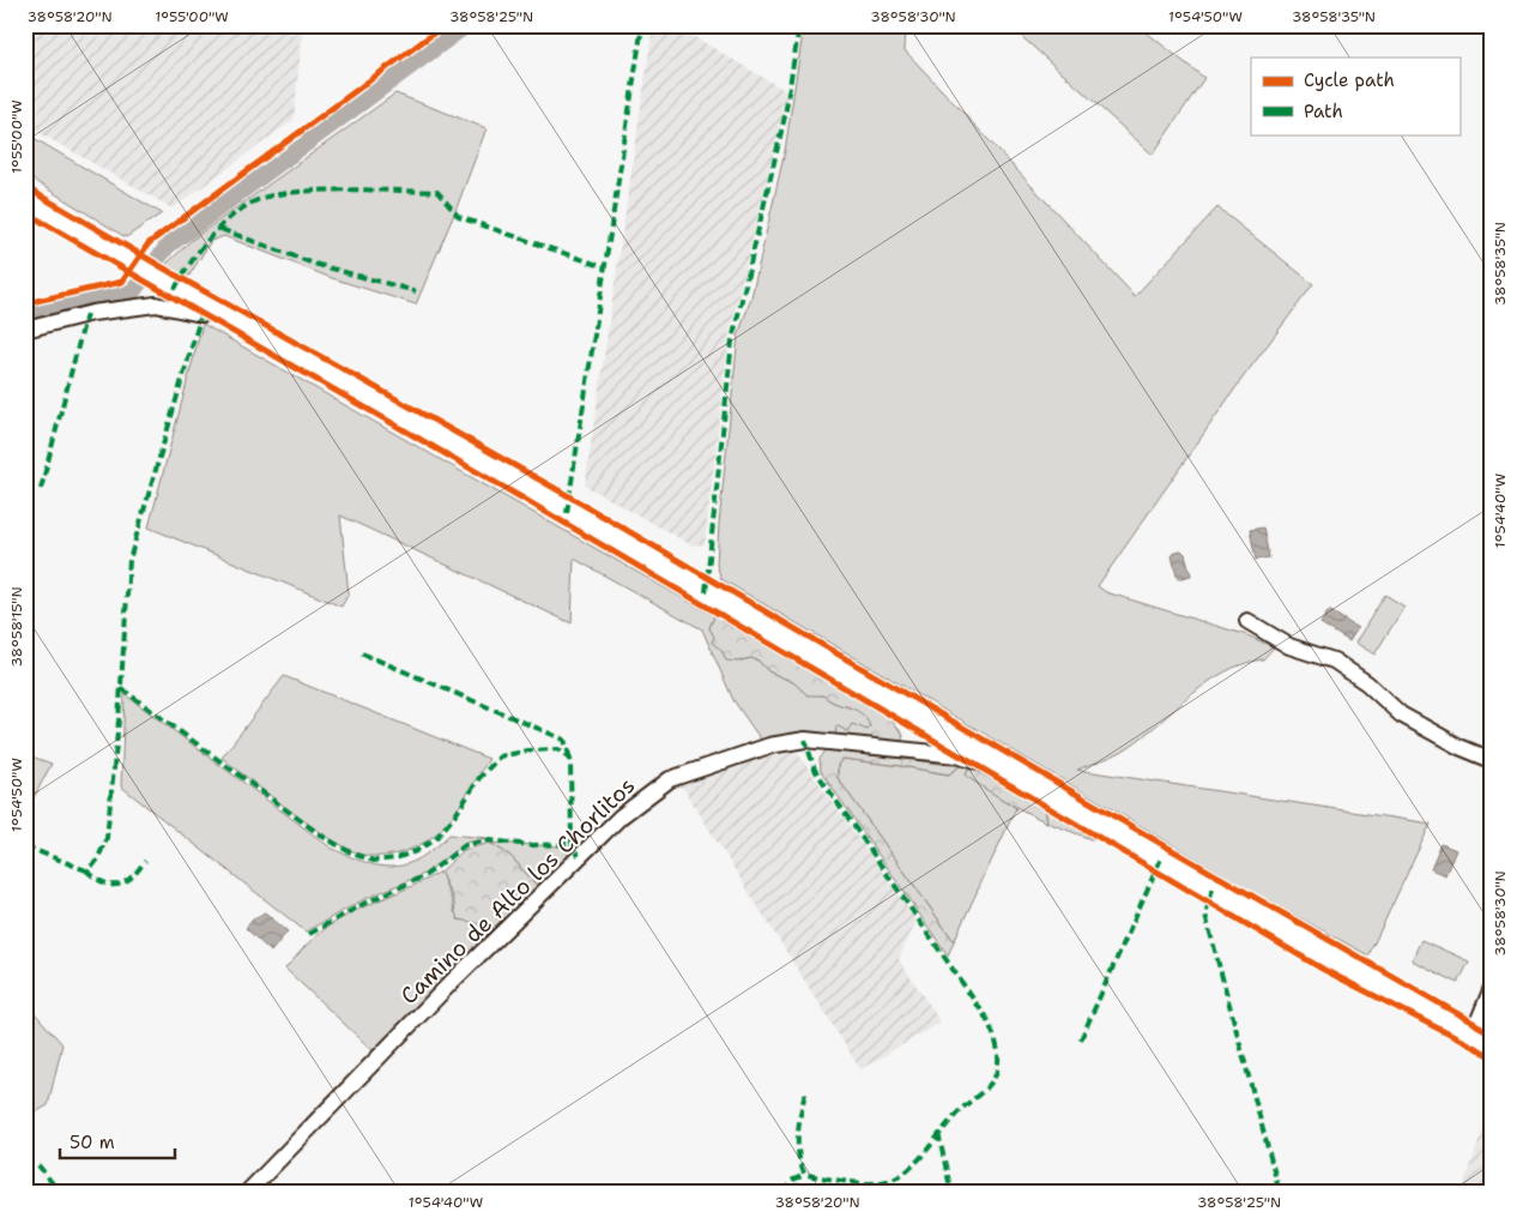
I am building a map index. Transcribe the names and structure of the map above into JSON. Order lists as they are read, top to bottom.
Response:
{
  "streets": {
    "street": ["Camino de Alto los Chorlitos"]
  },
  "legend": ["Cycle path", "Path"],
  "scale_bar": "50 m",
  "coordinates": [
    "38°58'20\"N",
    "1°55'00\"W",
    "38°58'25\"N",
    "38°58'30\"N",
    "1°54'50\"W",
    "38°58'35\"N",
    "1°54'40\"W",
    "38°58'15\"N"
  ]
}
